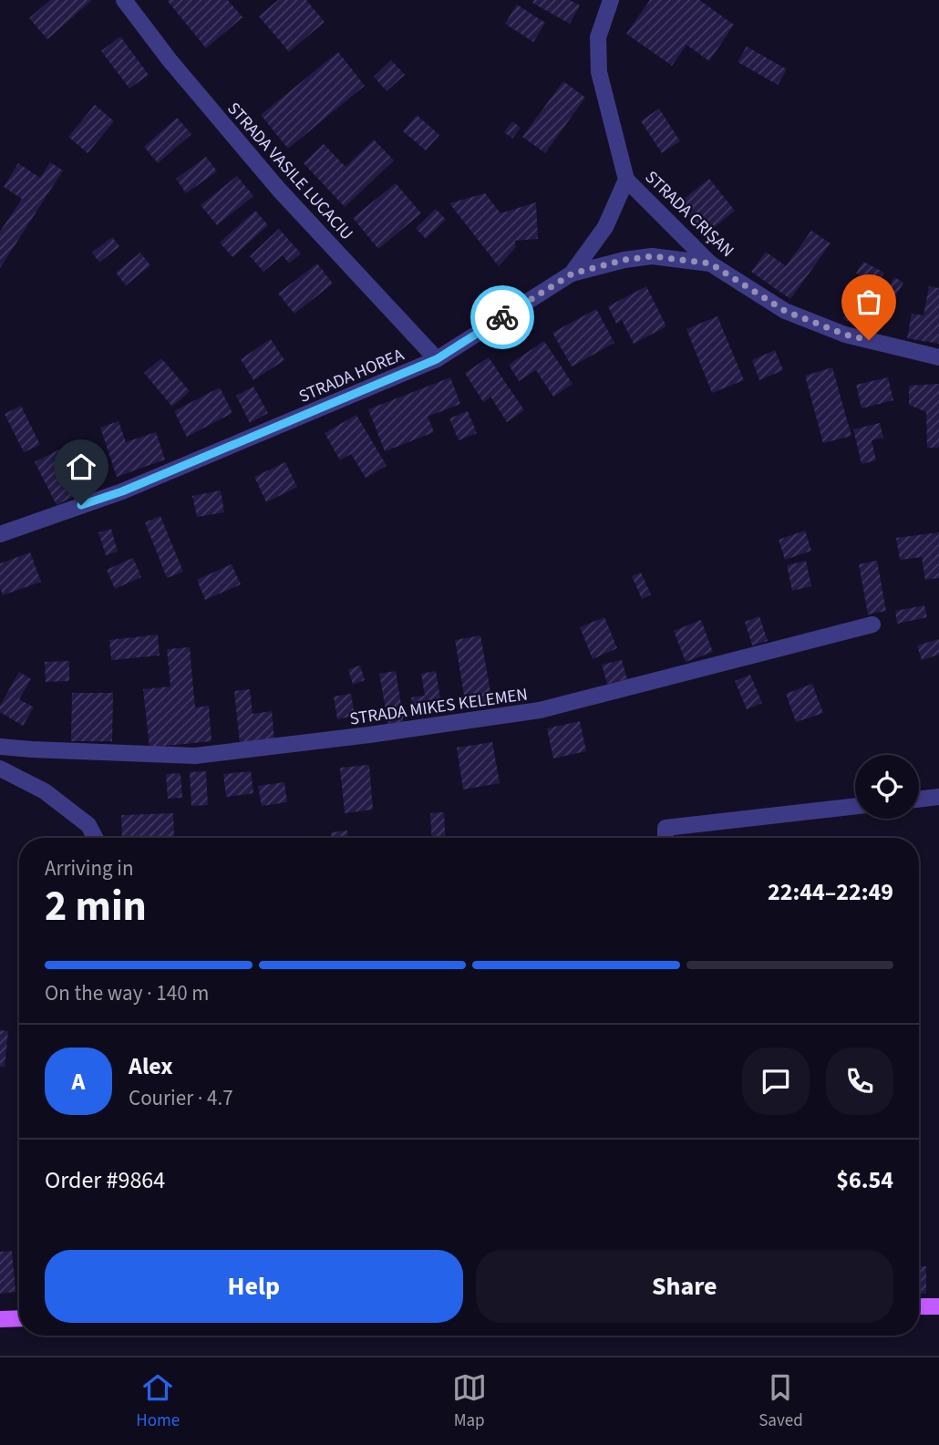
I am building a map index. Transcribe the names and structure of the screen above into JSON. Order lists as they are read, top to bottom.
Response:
{
  "streets": {
    "street": [
      "STRADA VASILE LUCACIU",
      "STRADA CRIȘAN",
      "STRADA HOREA",
      "STRADA MIKES KELEMEN"
    ]
  },
  "crossings": [
    ["STRADA VASILE LUCACIU", "STRADA HOREA"],
    ["STRADA CRIȘAN", "STRADA HOREA"]
  ],
  "page": {
    "heading": ["2 min", "Arriving in", "22:44–22:49"],
    "panel": [
      "Alex",
      "Courier · 4.7",
      "Order #9864",
      "$6.54"
    ],
    "bar": "On the way · 140 m",
    "round": "A",
    "buttons": ["Help", "Share"],
    "tabs": ["Home", "Map", "Saved"]
  }
}
